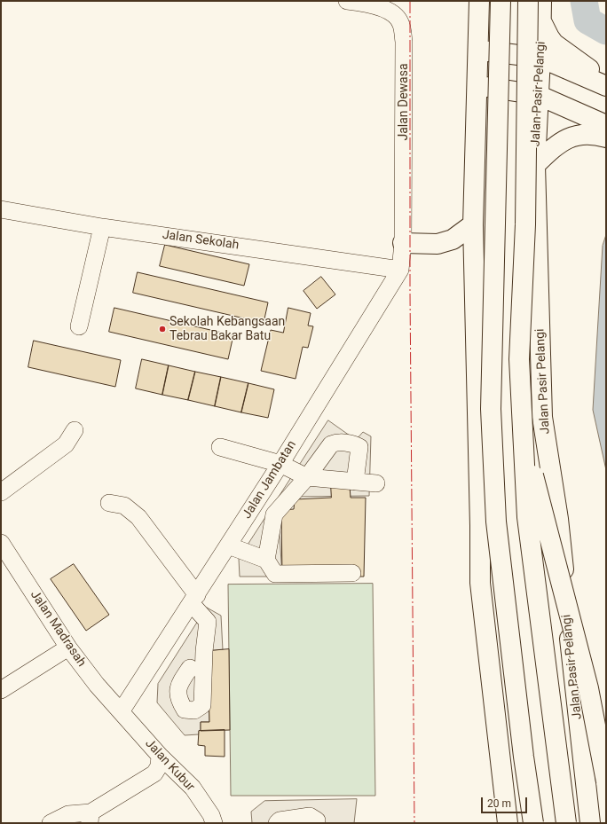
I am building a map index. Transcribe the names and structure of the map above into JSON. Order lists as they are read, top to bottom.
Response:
{
  "streets": {
    "main road": ["Jalan Pasir Pelangi"],
    "street": [
      "Jalan Dewasa",
      "Jalan Sekolah",
      "Jalan Jambatan",
      "Jalan Madrasah",
      "Jalan Kubur"
    ]
  },
  "crossings": [
    ["Jalan Dewasa", "Jalan Jambatan"],
    ["Jalan Sekolah", "Jalan Jambatan"],
    ["Jalan Jambatan", "Jalan Madrasah"],
    ["Jalan Jambatan", "Jalan Kubur"],
    ["Jalan Madrasah", "Jalan Kubur"]
  ],
  "places": ["Sekolah Kebangsaan Tebrau Bakar Batu"],
  "scale_bar": "20 m"
}
